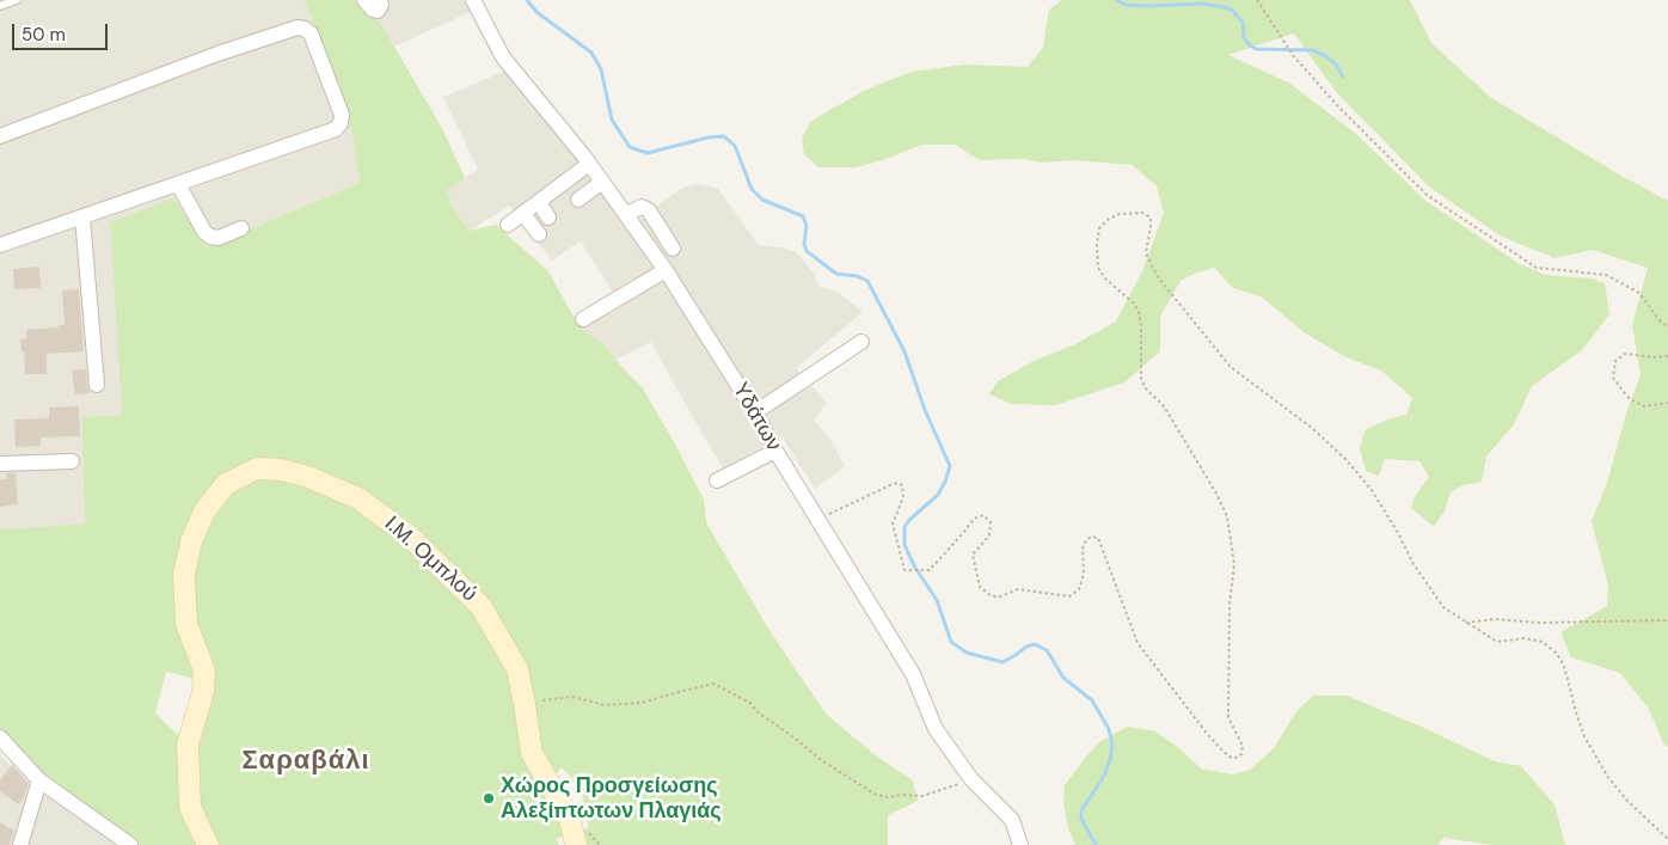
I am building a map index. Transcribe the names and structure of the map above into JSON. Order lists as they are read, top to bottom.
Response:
{
  "streets": {
    "street": ["Υδάτων", "Ι.Μ. Ομπλού"]
  },
  "districts": ["Σαραβάλι"],
  "places": ["Χώρος Προσγείωσης Αλεξίπτωτων Πλαγιάς"],
  "scale_bar": "50 m"
}
